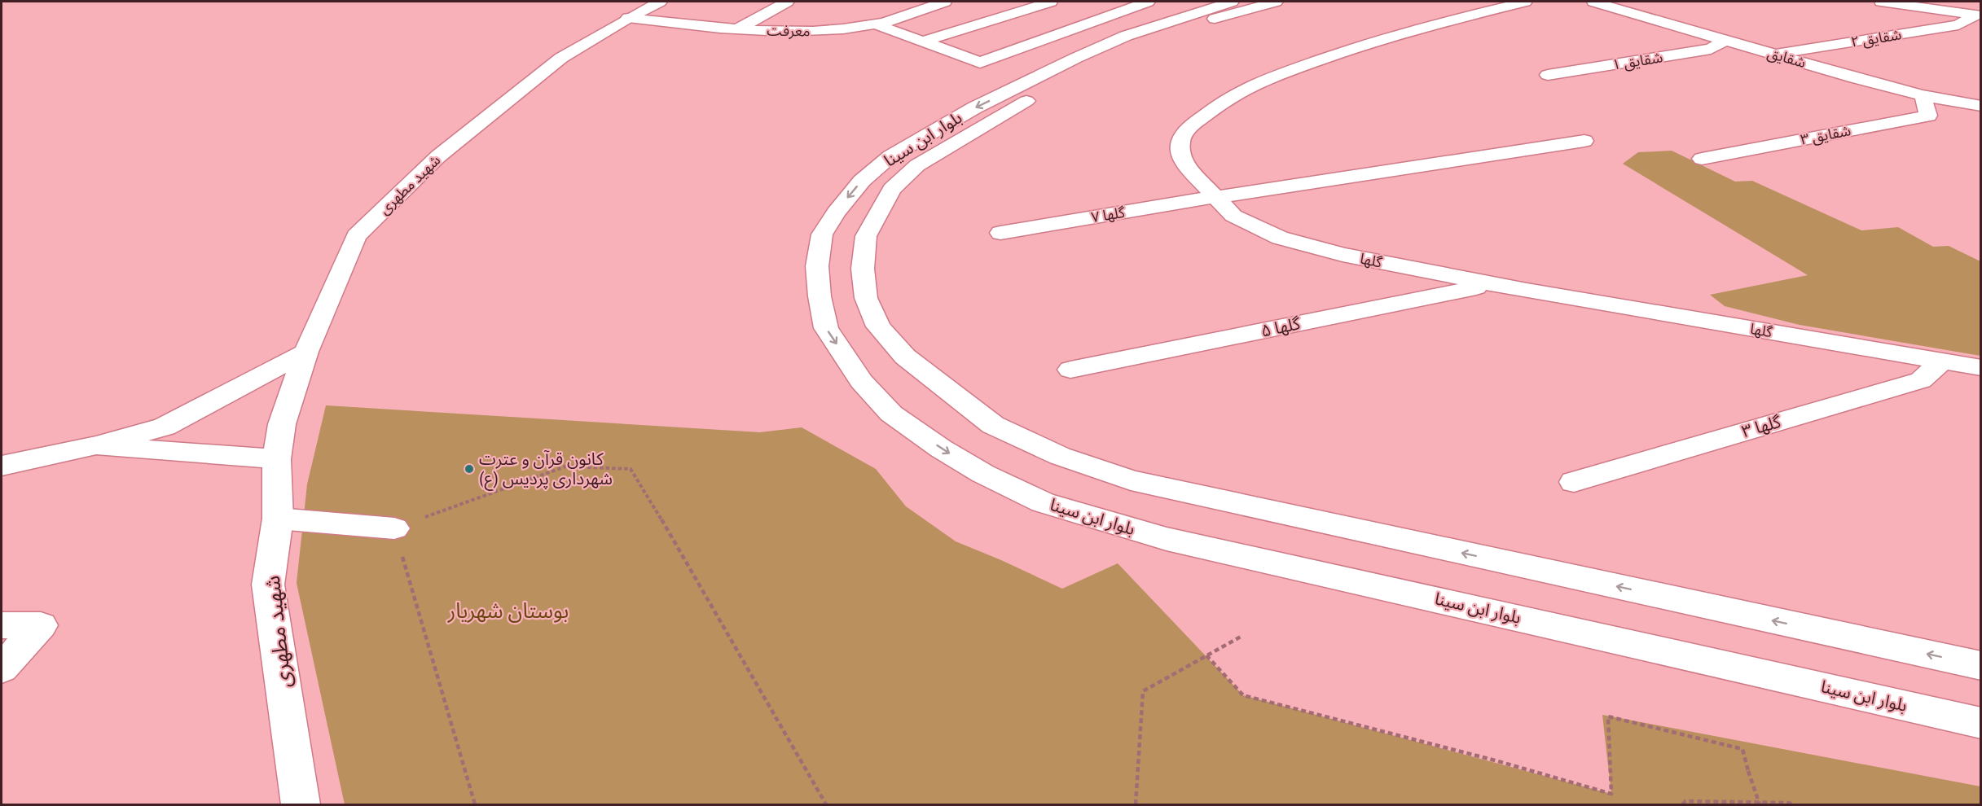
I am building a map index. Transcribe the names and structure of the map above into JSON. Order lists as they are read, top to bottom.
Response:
{
  "streets": {
    "street": [
      "معرفت",
      "شقایق ۲",
      "شقایق",
      "شقایق ۱",
      "شقایق ۳",
      "بلوار ابن سینا",
      "شهید مطهری",
      "گلها ۷",
      "گلها",
      "گلها ۵",
      "گلها ۳"
    ]
  },
  "crossings": [
    ["معرفت", "شهید مطهری"],
    ["شقایق ۲", "شقایق"],
    ["شقایق", "شقایق ۱"],
    ["شقایق", "شقایق ۳"],
    ["گلها ۷", "گلها"],
    ["گلها", "گلها ۵"],
    ["گلها", "گلها ۳"]
  ],
  "parks": ["بوستان شهریار"],
  "places": ["کانون قرآن و عترت (ع) شهرداری پردیس"]
}
